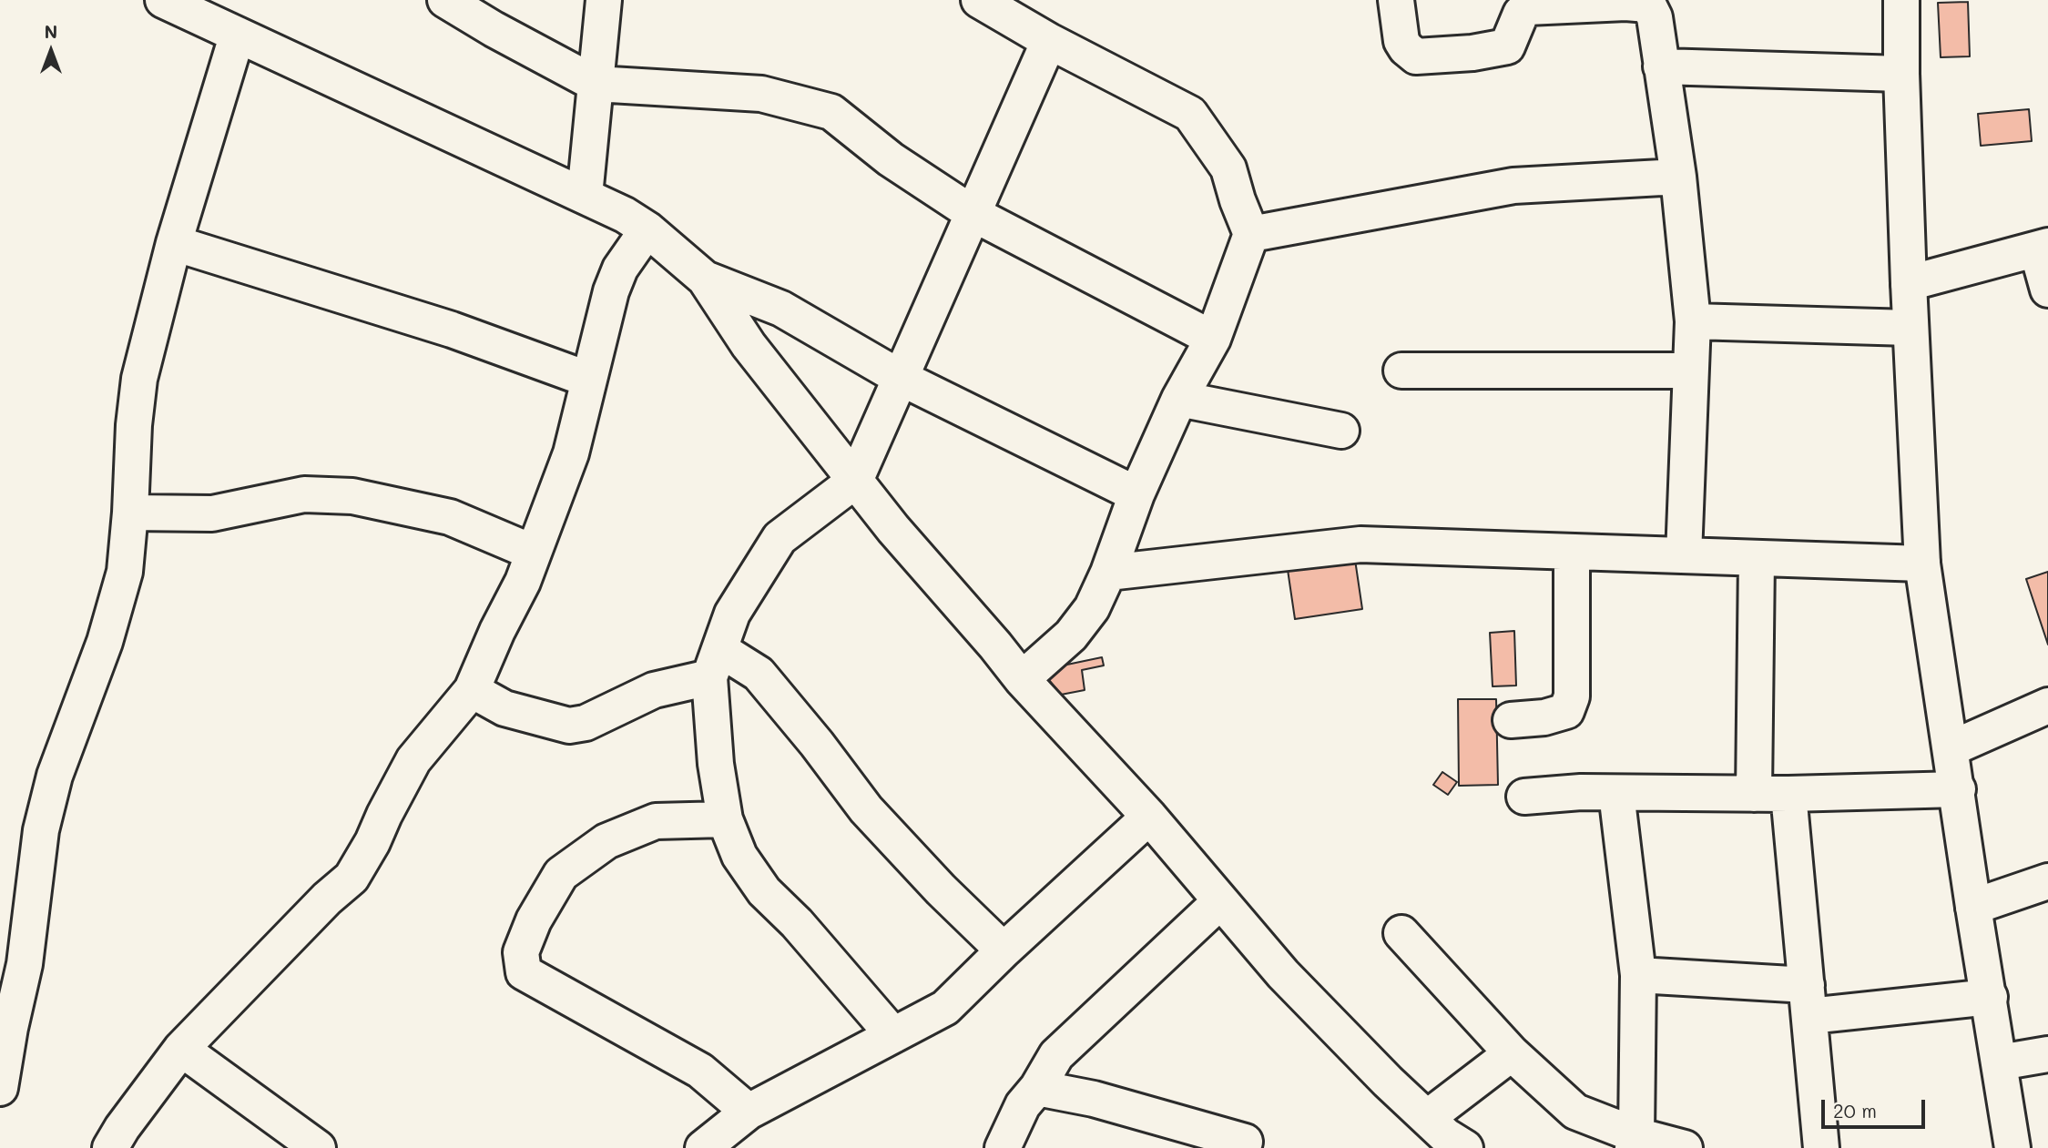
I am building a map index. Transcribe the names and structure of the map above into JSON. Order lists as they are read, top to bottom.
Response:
{
  "scale_bar": "20 m",
  "north": "top"
}
